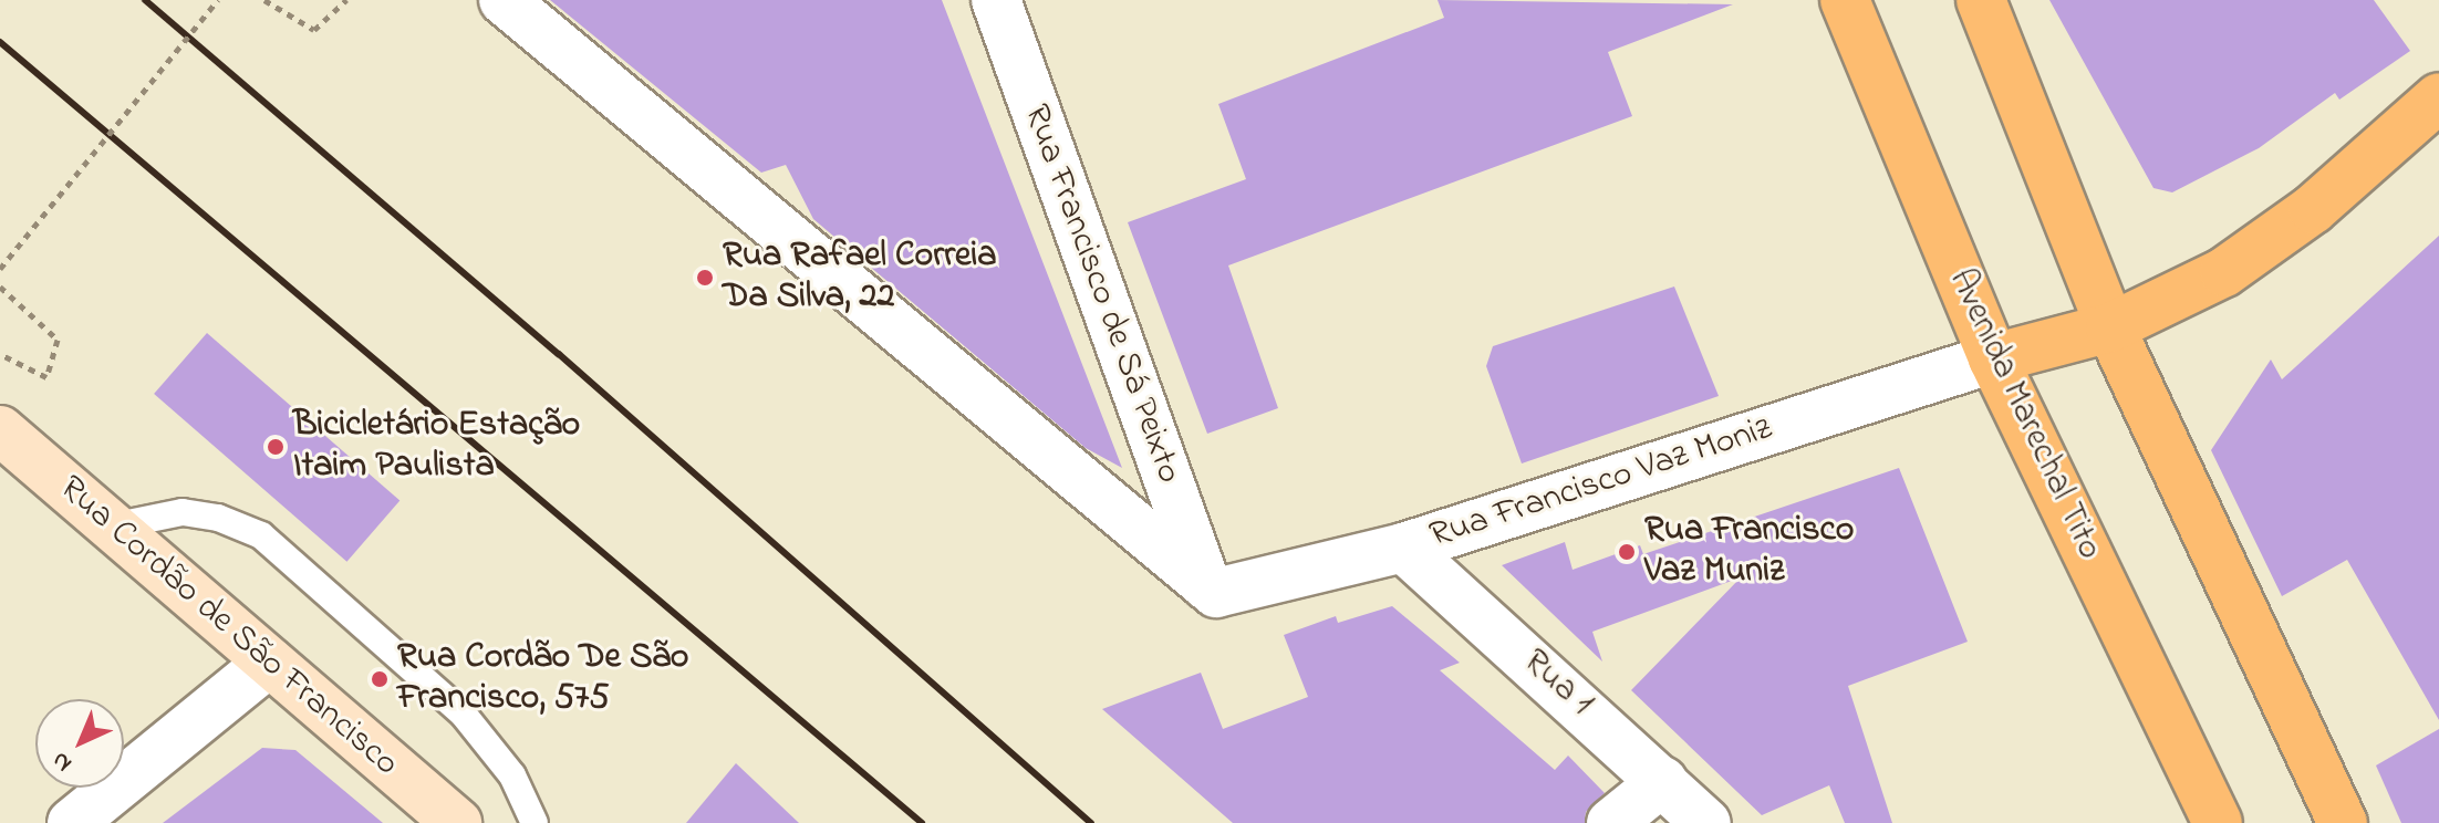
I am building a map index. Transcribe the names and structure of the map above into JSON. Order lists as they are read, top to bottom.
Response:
{
  "streets": {
    "main road": ["Avenida Marechal Tito"],
    "street": [
      "Rua Francisco de Sá Peixto",
      "Rua Francisco Vaz Moniz",
      "Rua Cordão de São Francisco",
      "Rua 1"
    ]
  },
  "crossings": [
    ["Rua Francisco de Sá Peixto", "Rua Francisco Vaz Moniz"],
    ["Avenida Marechal Tito", "Rua Francisco Vaz Moniz"],
    ["Rua Francisco Vaz Moniz", "Rua 1"]
  ],
  "places": [
    "Rua Rafael Correia Da Silva, 22",
    "Bicicletário Estação Itaim Paulista",
    "Rua Francisco Vaz Muniz",
    "Rua Cordão De São Francisco, 575"
  ],
  "north": "bottom left"
}
